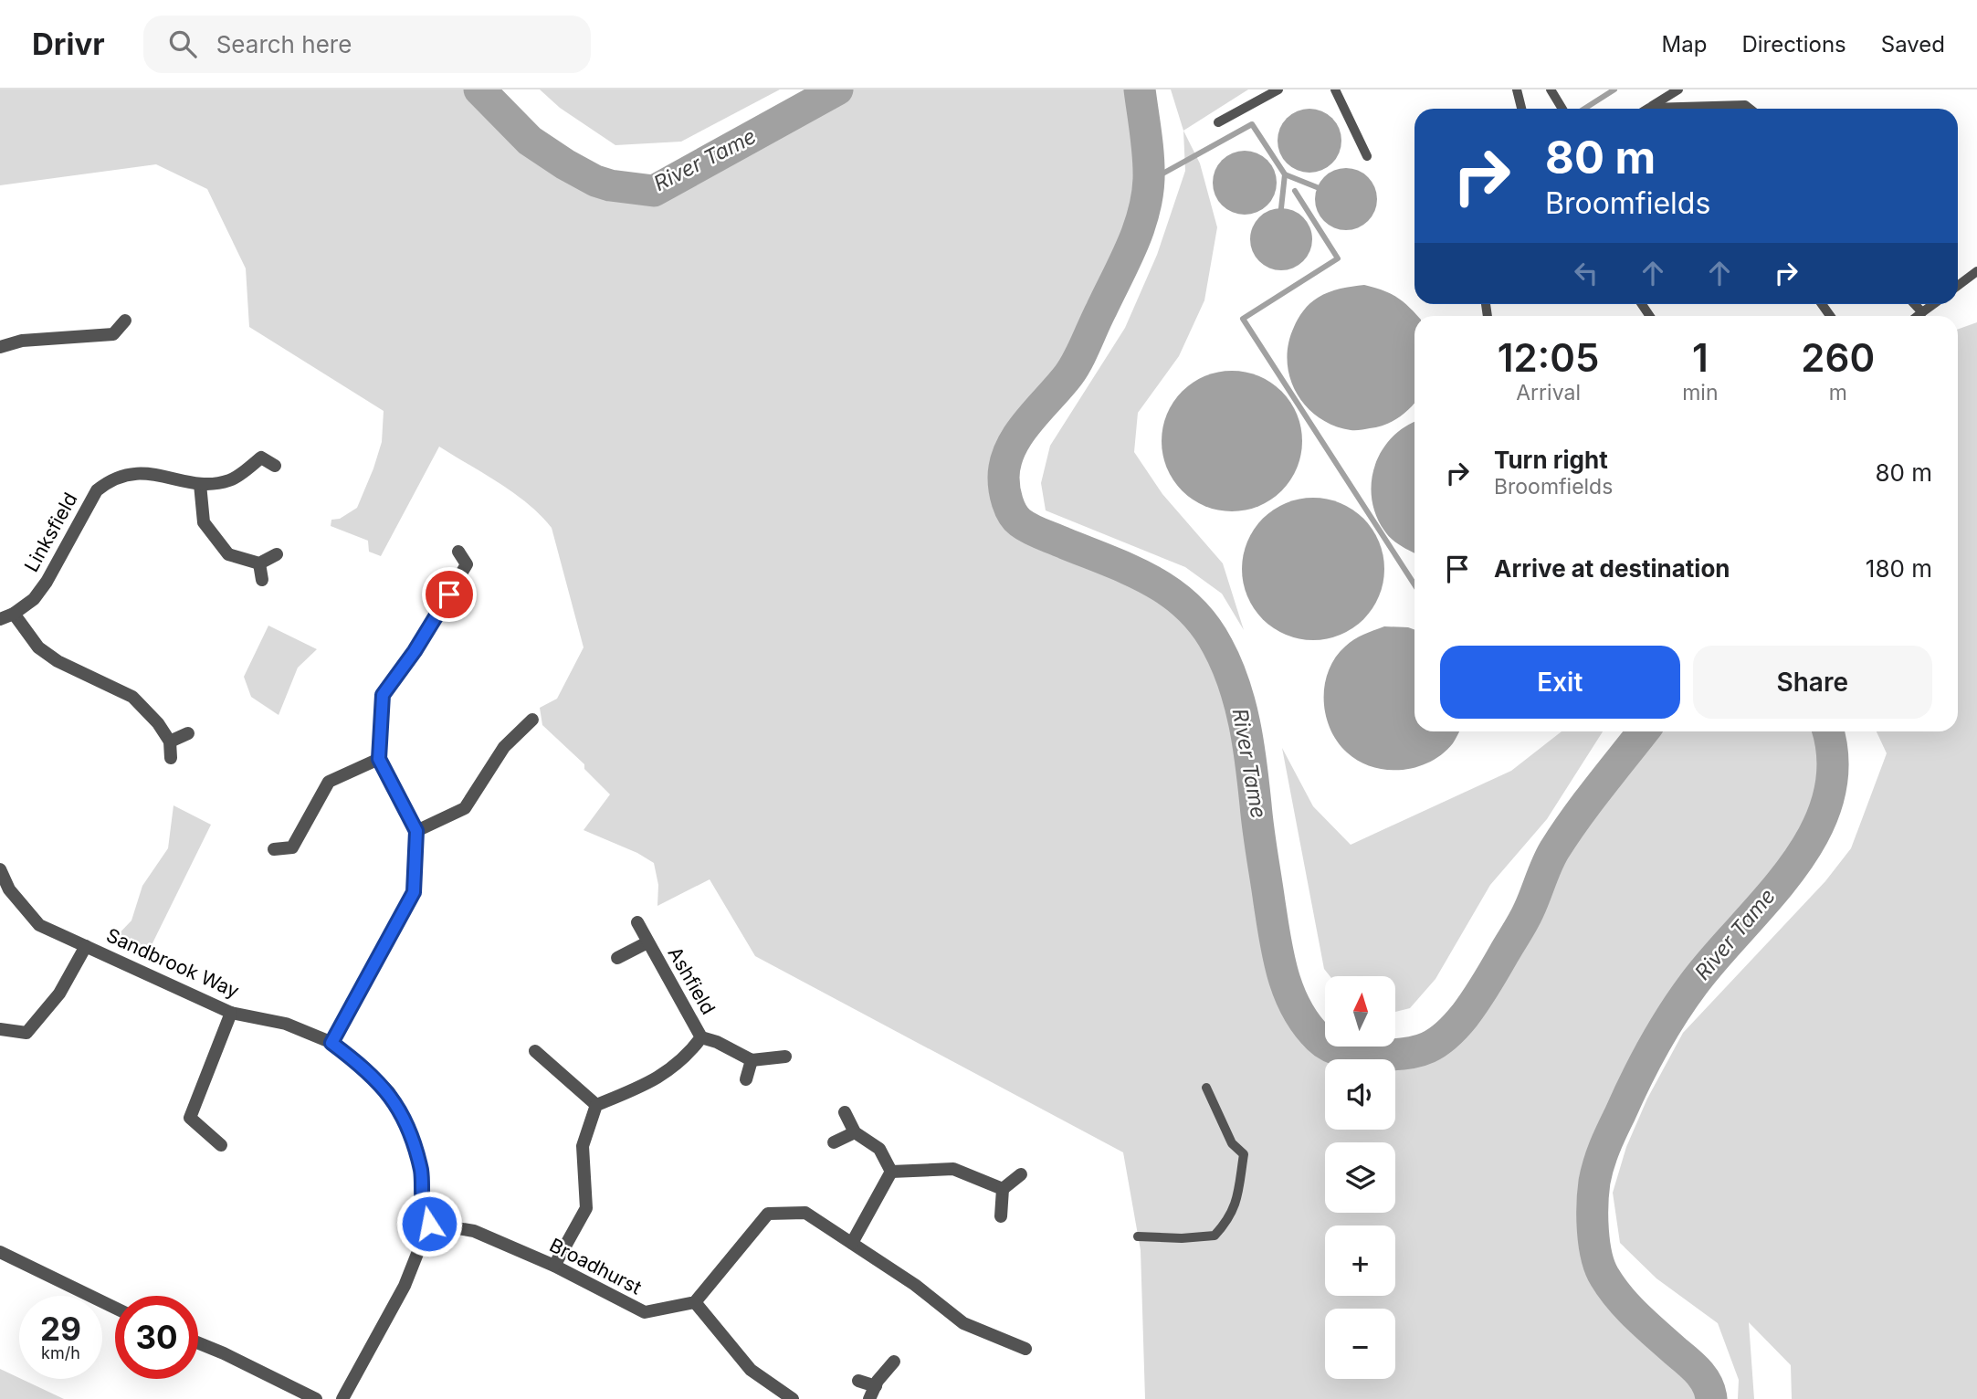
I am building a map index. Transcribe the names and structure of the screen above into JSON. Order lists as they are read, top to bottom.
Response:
{
  "streets": {
    "street": [
      "Linksfield",
      "Sandbrook Way",
      "Ashfield",
      "Broadhurst"
    ]
  },
  "crossings": [
    ["Sandbrook Way", "Broadhurst"]
  ],
  "water": ["River Tame"],
  "north": "top",
  "page": {
    "header": "Drivr",
    "search": "Search here",
    "nav": ["Map", "Directions", "Saved"],
    "turn": ["80 m", "Broomfields"],
    "eta": [
      "12:05",
      "Arrival",
      "1",
      "min",
      "260",
      "m"
    ],
    "list": [
      {
        "name": "Turn right",
        "note": "Broomfields",
        "value": "80 m"
      },
      {
        "name": "Arrive at destination",
        "value": "180 m"
      }
    ],
    "buttons": ["Exit", "Share"],
    "map_buttons": ["+", "−"],
    "speed": "29 km/h",
    "limit": "30"
  }
}
